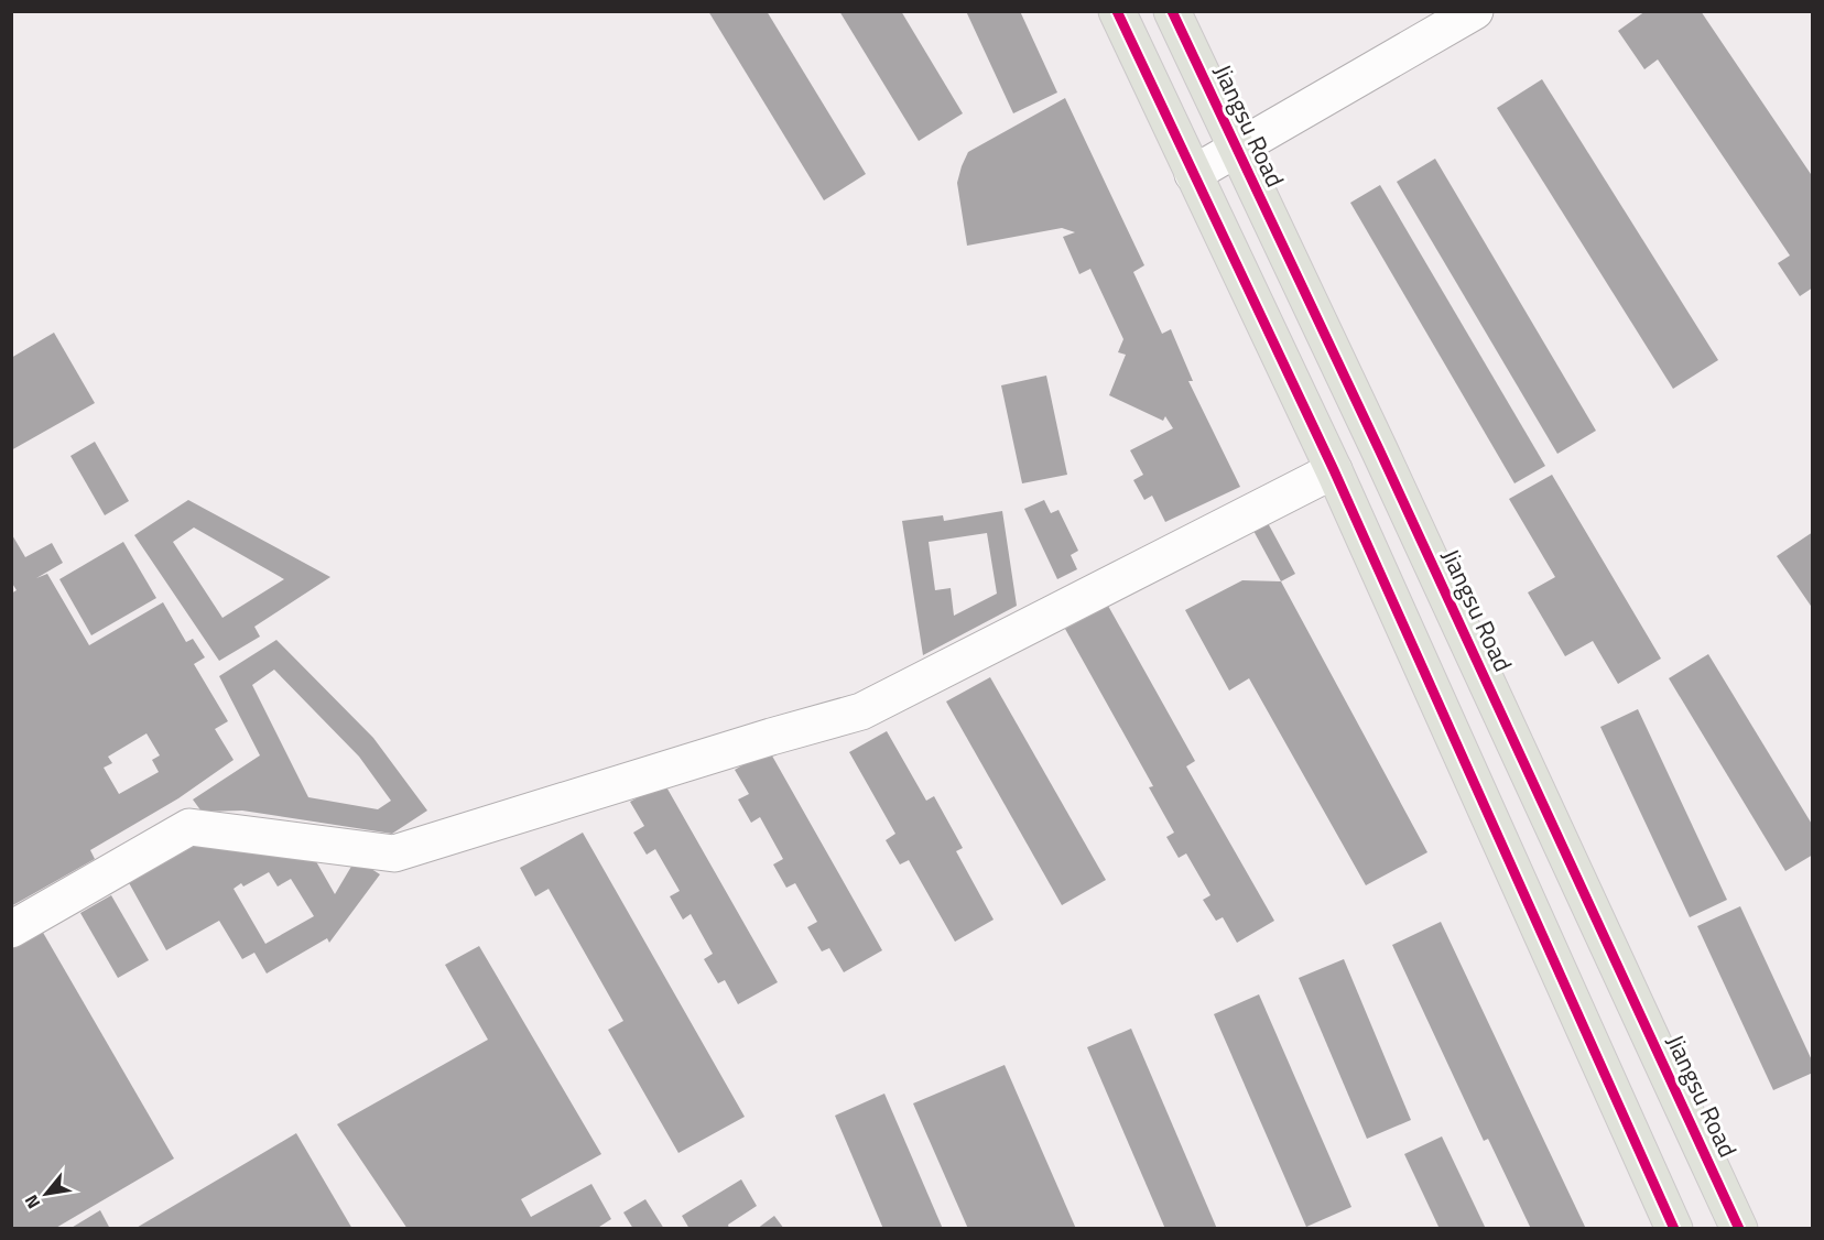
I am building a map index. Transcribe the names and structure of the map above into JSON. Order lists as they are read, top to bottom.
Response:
{
  "streets": {
    "highway": ["Jiangsu Road"]
  },
  "north": "bottom left"
}
